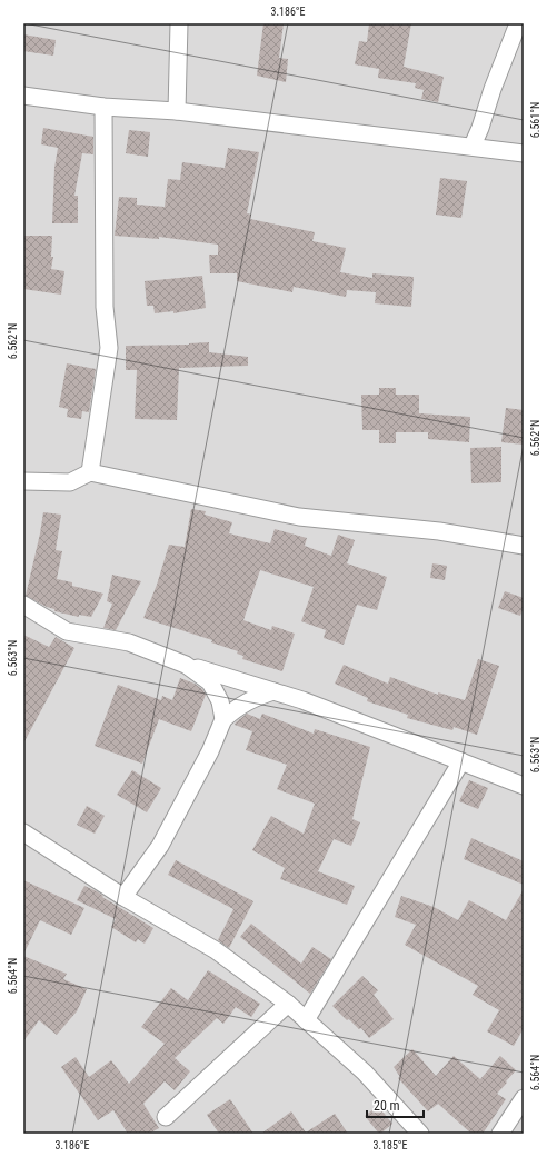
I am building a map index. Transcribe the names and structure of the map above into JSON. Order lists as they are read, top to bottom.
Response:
{
  "scale_bar": "20 m",
  "coordinates": [
    "3.186°E",
    "6.561°N",
    "6.562°N",
    "6.563°N",
    "6.564°N",
    "3.185°E"
  ]
}
